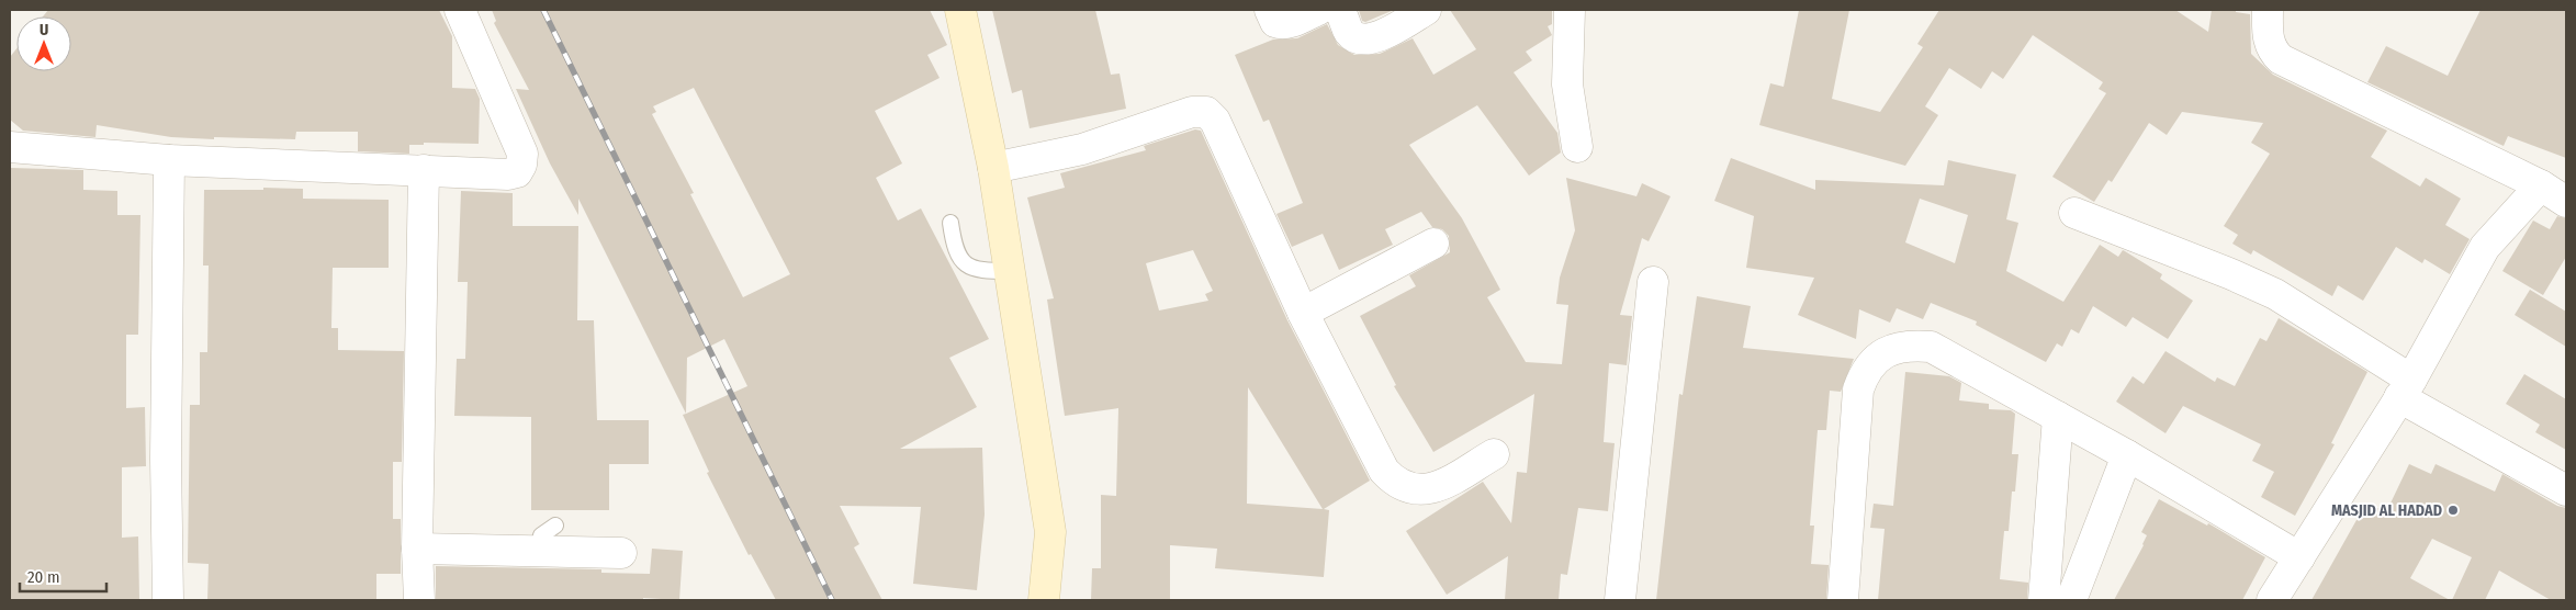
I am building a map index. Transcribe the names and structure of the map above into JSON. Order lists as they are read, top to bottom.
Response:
{
  "places": ["MASJID AL HADAD"],
  "scale_bar": "20 m",
  "north": "top"
}
